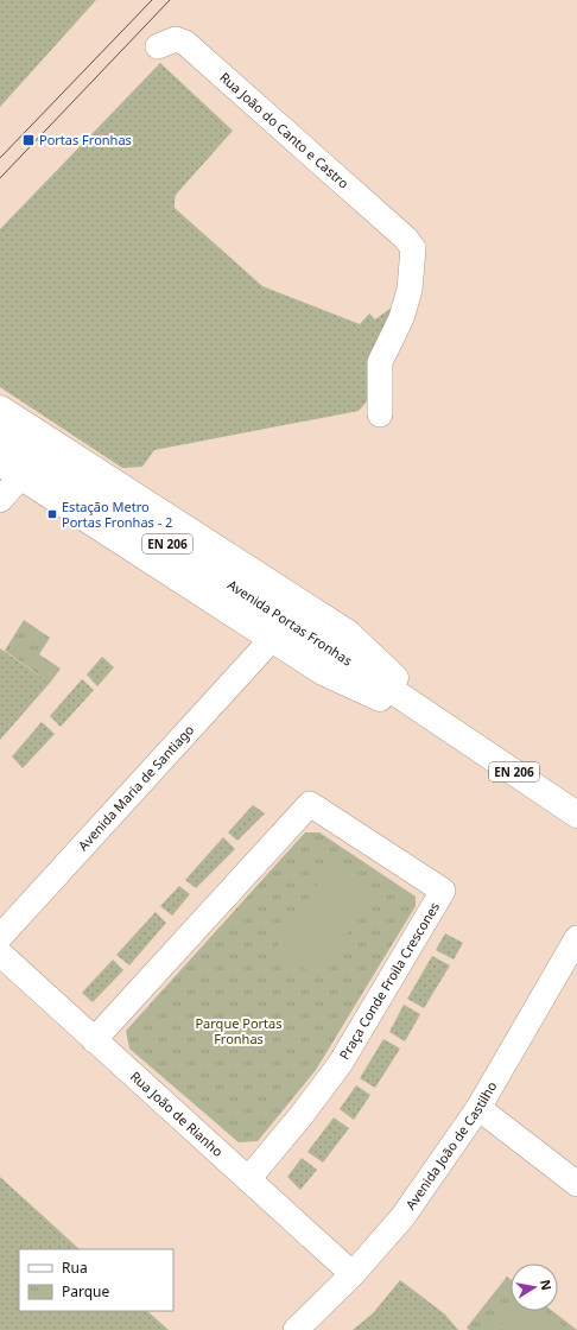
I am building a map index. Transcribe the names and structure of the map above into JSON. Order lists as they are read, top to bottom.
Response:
{
  "streets": {
    "main road": ["EN 206", "Avenida Portas Fronhas"],
    "street": [
      "Rua João do Canto e Castro",
      "Avenida Maria de Santiago",
      "Praça Conde Froila Crescones",
      "Rua João de Rianho",
      "Avenida João de Castilho"
    ]
  },
  "crossings": [
    ["Praça Conde Froila Crescones", "Rua João de Rianho"],
    ["Rua João de Rianho", "Avenida João de Castilho"]
  ],
  "parks": ["Parque Portas Fronhas"],
  "places": {
    "transit": ["Portas Fronhas", "Estação Metro Portas Fronhas - 2"]
  },
  "legend": ["Rua", "Parque"],
  "north": "right"
}
